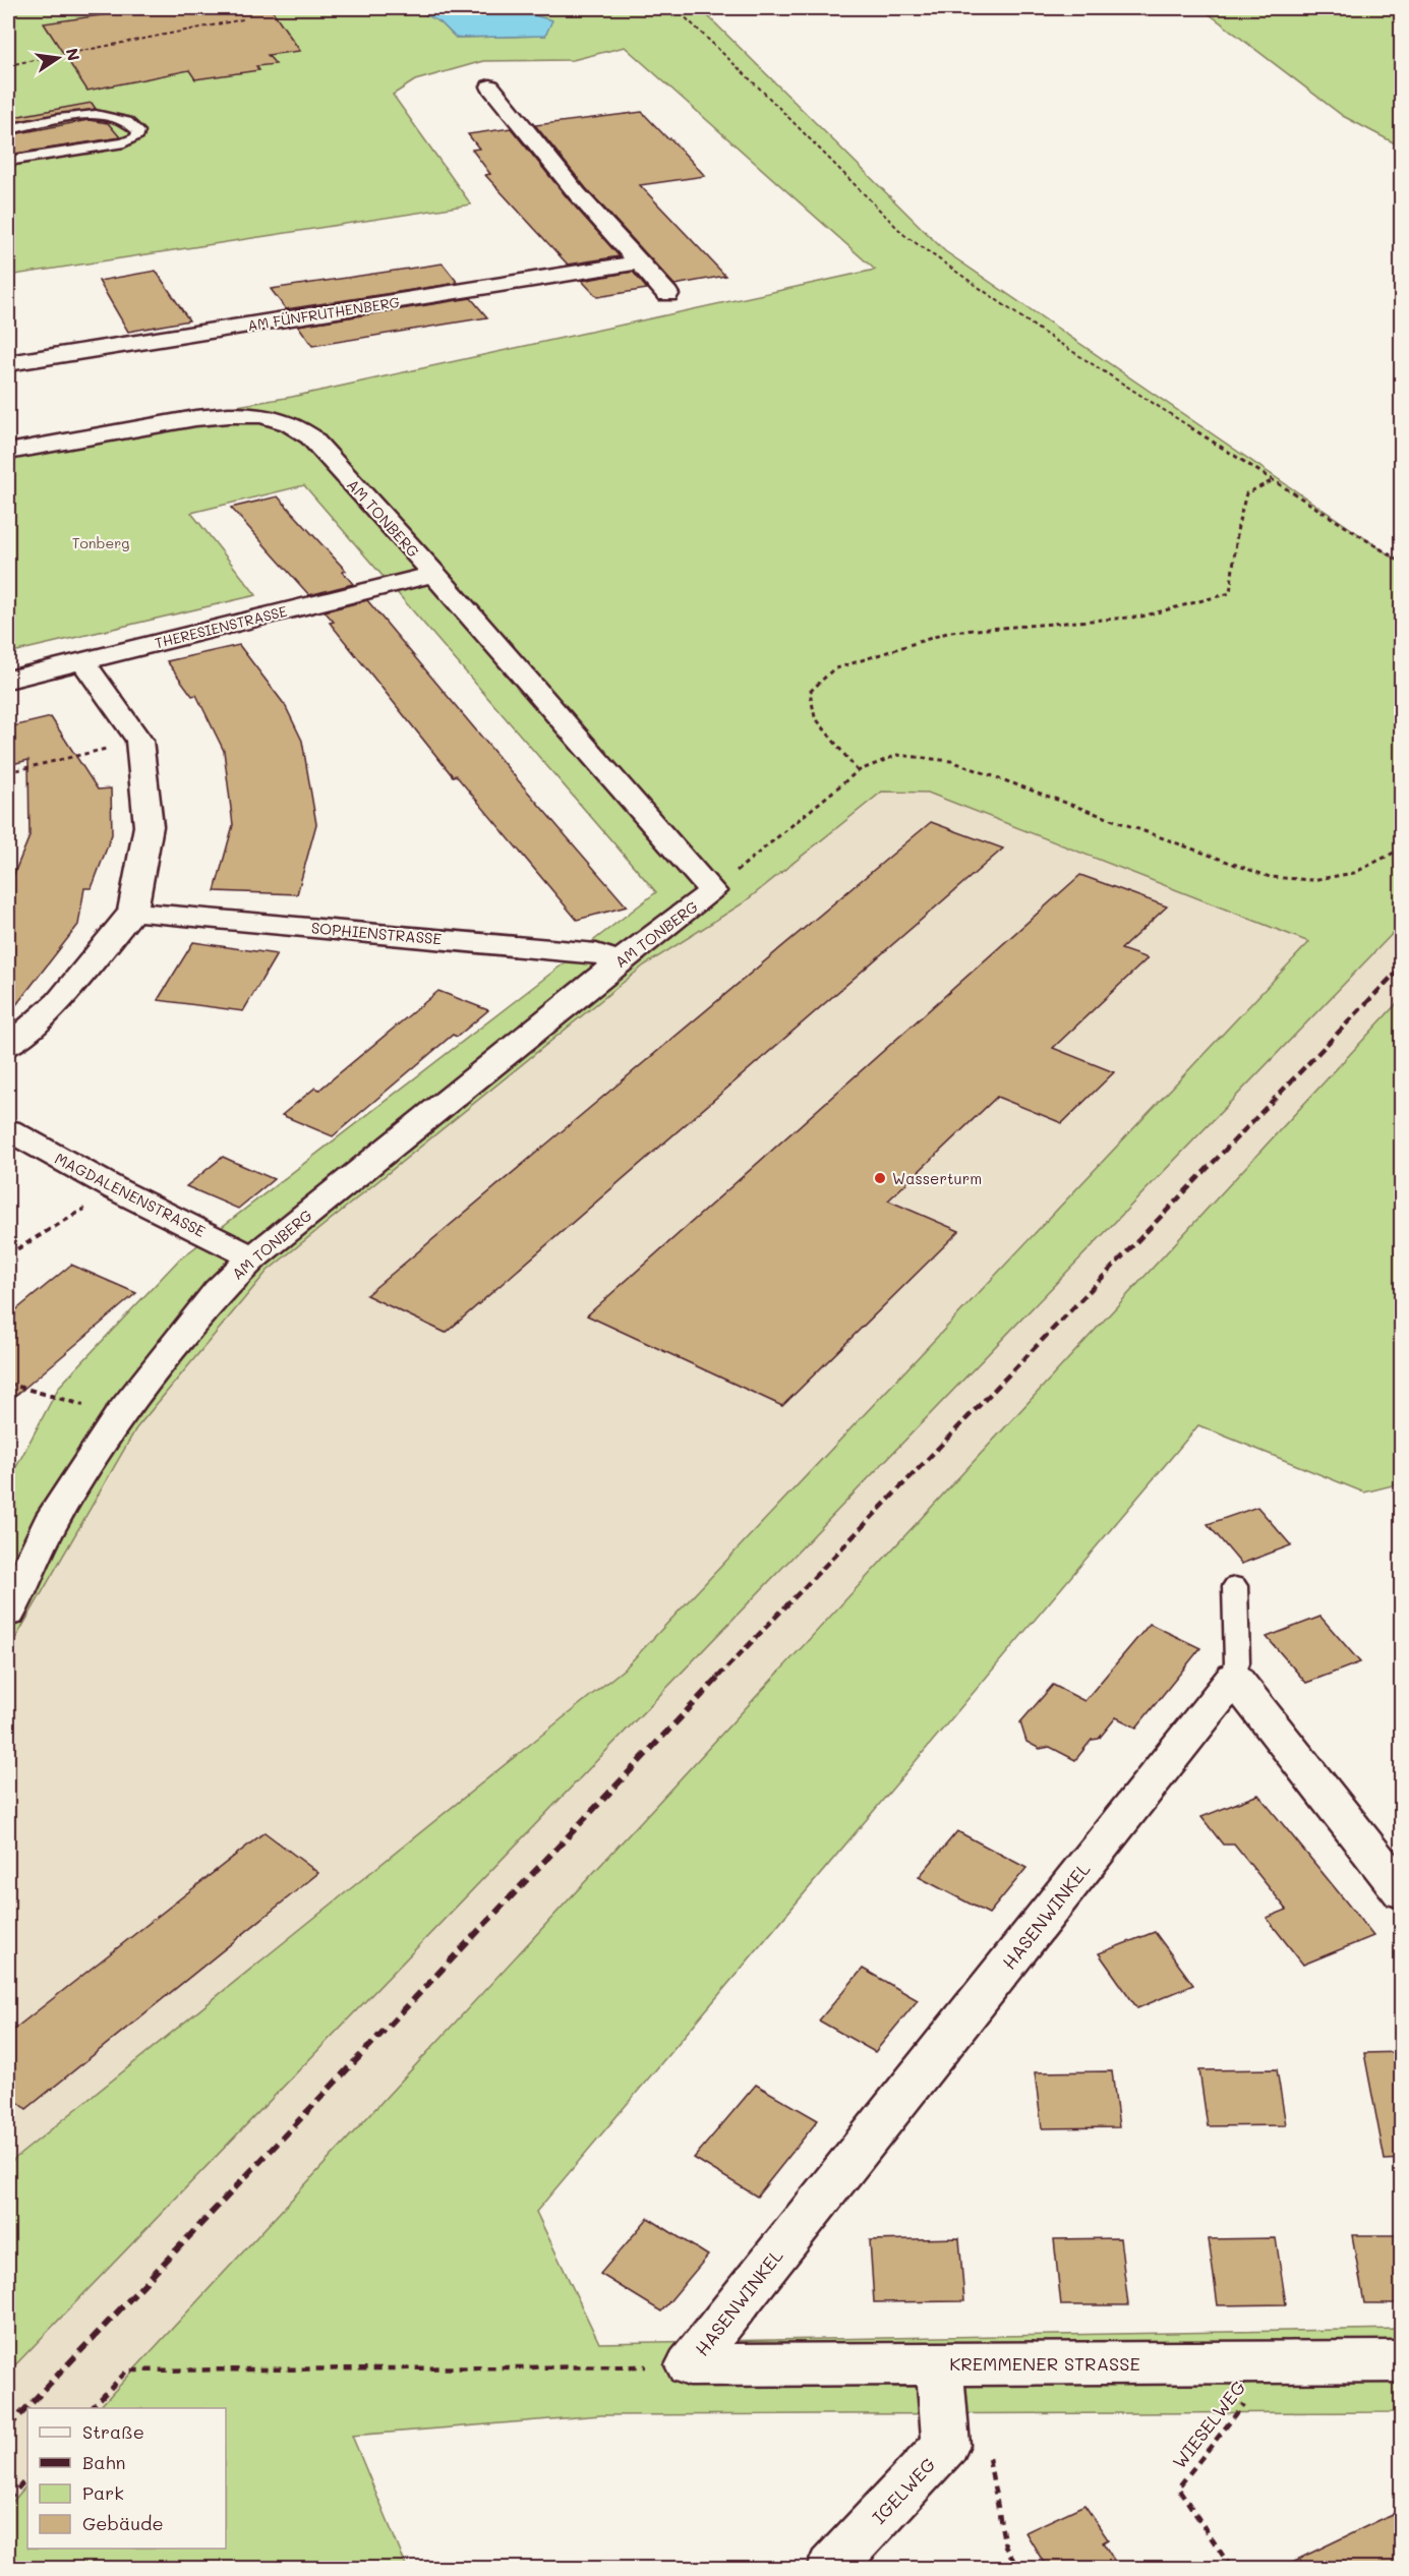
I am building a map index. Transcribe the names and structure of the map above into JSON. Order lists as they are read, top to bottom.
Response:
{
  "streets": {
    "street": [
      "AM FÜNFRUTHENBERG",
      "AM TONBERG",
      "THERESIENSTRASSE",
      "SOPHIENSTRASSE",
      "MAGDALENENSTRASSE",
      "HASENWINKEL",
      "KREMMENER STRASSE",
      "IGELWEG"
    ],
    "path": ["WIESELWEG"]
  },
  "crossings": [
    ["AM TONBERG", "THERESIENSTRASSE"],
    ["AM TONBERG", "SOPHIENSTRASSE"],
    ["AM TONBERG", "MAGDALENENSTRASSE"],
    ["HASENWINKEL", "KREMMENER STRASSE"],
    ["KREMMENER STRASSE", "WIESELWEG"],
    ["KREMMENER STRASSE", "IGELWEG"]
  ],
  "parks": ["Tonberg"],
  "places": ["Wasserturm"],
  "legend": [
    "Straße",
    "Bahn",
    "Park",
    "Gebäude"
  ],
  "north": "right"
}
